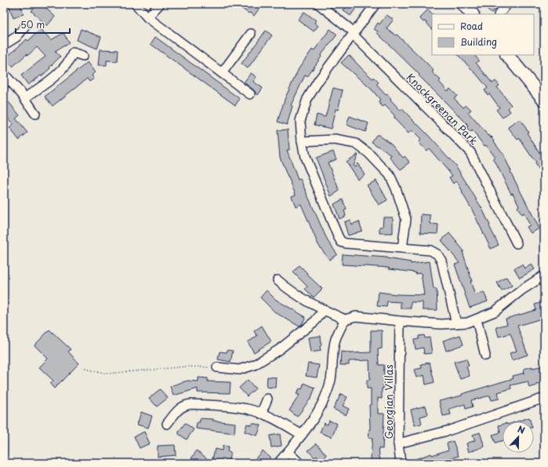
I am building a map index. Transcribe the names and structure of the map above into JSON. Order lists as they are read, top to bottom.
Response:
{
  "streets": {
    "street": ["Knockgreenan Park", "Georgian Villas"]
  },
  "legend": ["Road", "Building"],
  "scale_bar": "50 m",
  "north": "top"
}
